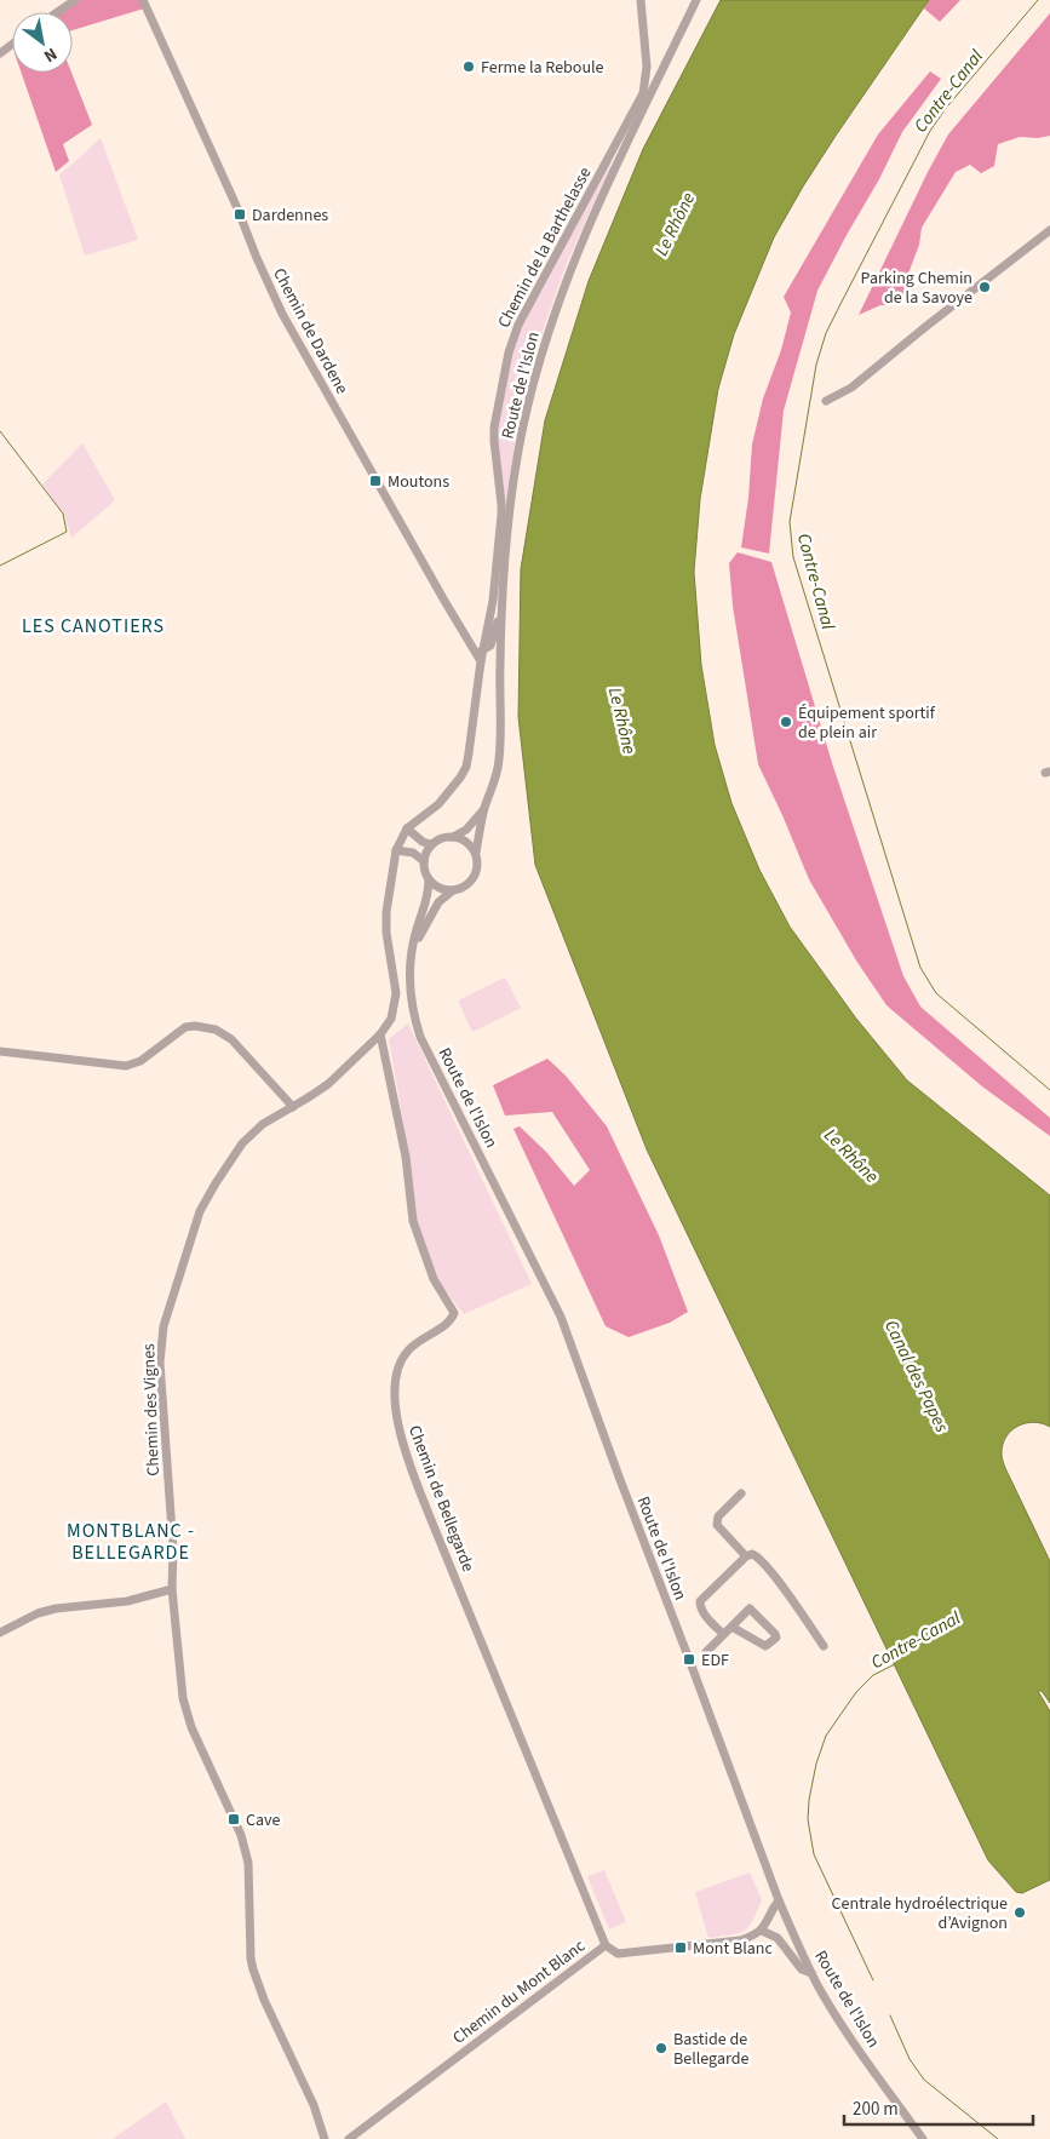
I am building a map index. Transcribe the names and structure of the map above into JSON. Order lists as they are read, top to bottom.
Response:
{
  "streets": {
    "street": [
      "Chemin de la Barthelasse",
      "Chemin de Dardene",
      "Route de l'Islon",
      "Chemin des Vignes",
      "Chemin de Bellegarde",
      "Chemin du Mont Blanc"
    ]
  },
  "crossings": [
    ["Chemin de la Barthelasse", "Chemin de Dardene"],
    ["Chemin de la Barthelasse", "Chemin des Vignes"],
    ["Chemin des Vignes", "Chemin de Bellegarde"],
    ["Chemin de Bellegarde", "Chemin du Mont Blanc"]
  ],
  "districts": ["LES CANOTIERS", "MONTBLANC - BELLEGARDE"],
  "water": ["Contre-Canal", "Le Rhône", "Canal des Papes"],
  "places": {
    "other": [
      "Ferme la Reboule",
      "Parking Chemin de la Savoye",
      "Équipement sportif de plein air",
      "Centrale hydroélectrique d’Avignon",
      "Bastide de Bellegarde"
    ],
    "transit": [
      "Dardennes",
      "Moutons",
      "EDF",
      "Cave",
      "Mont Blanc"
    ]
  },
  "scale_bar": "200 m",
  "north": "bottom right"
}
